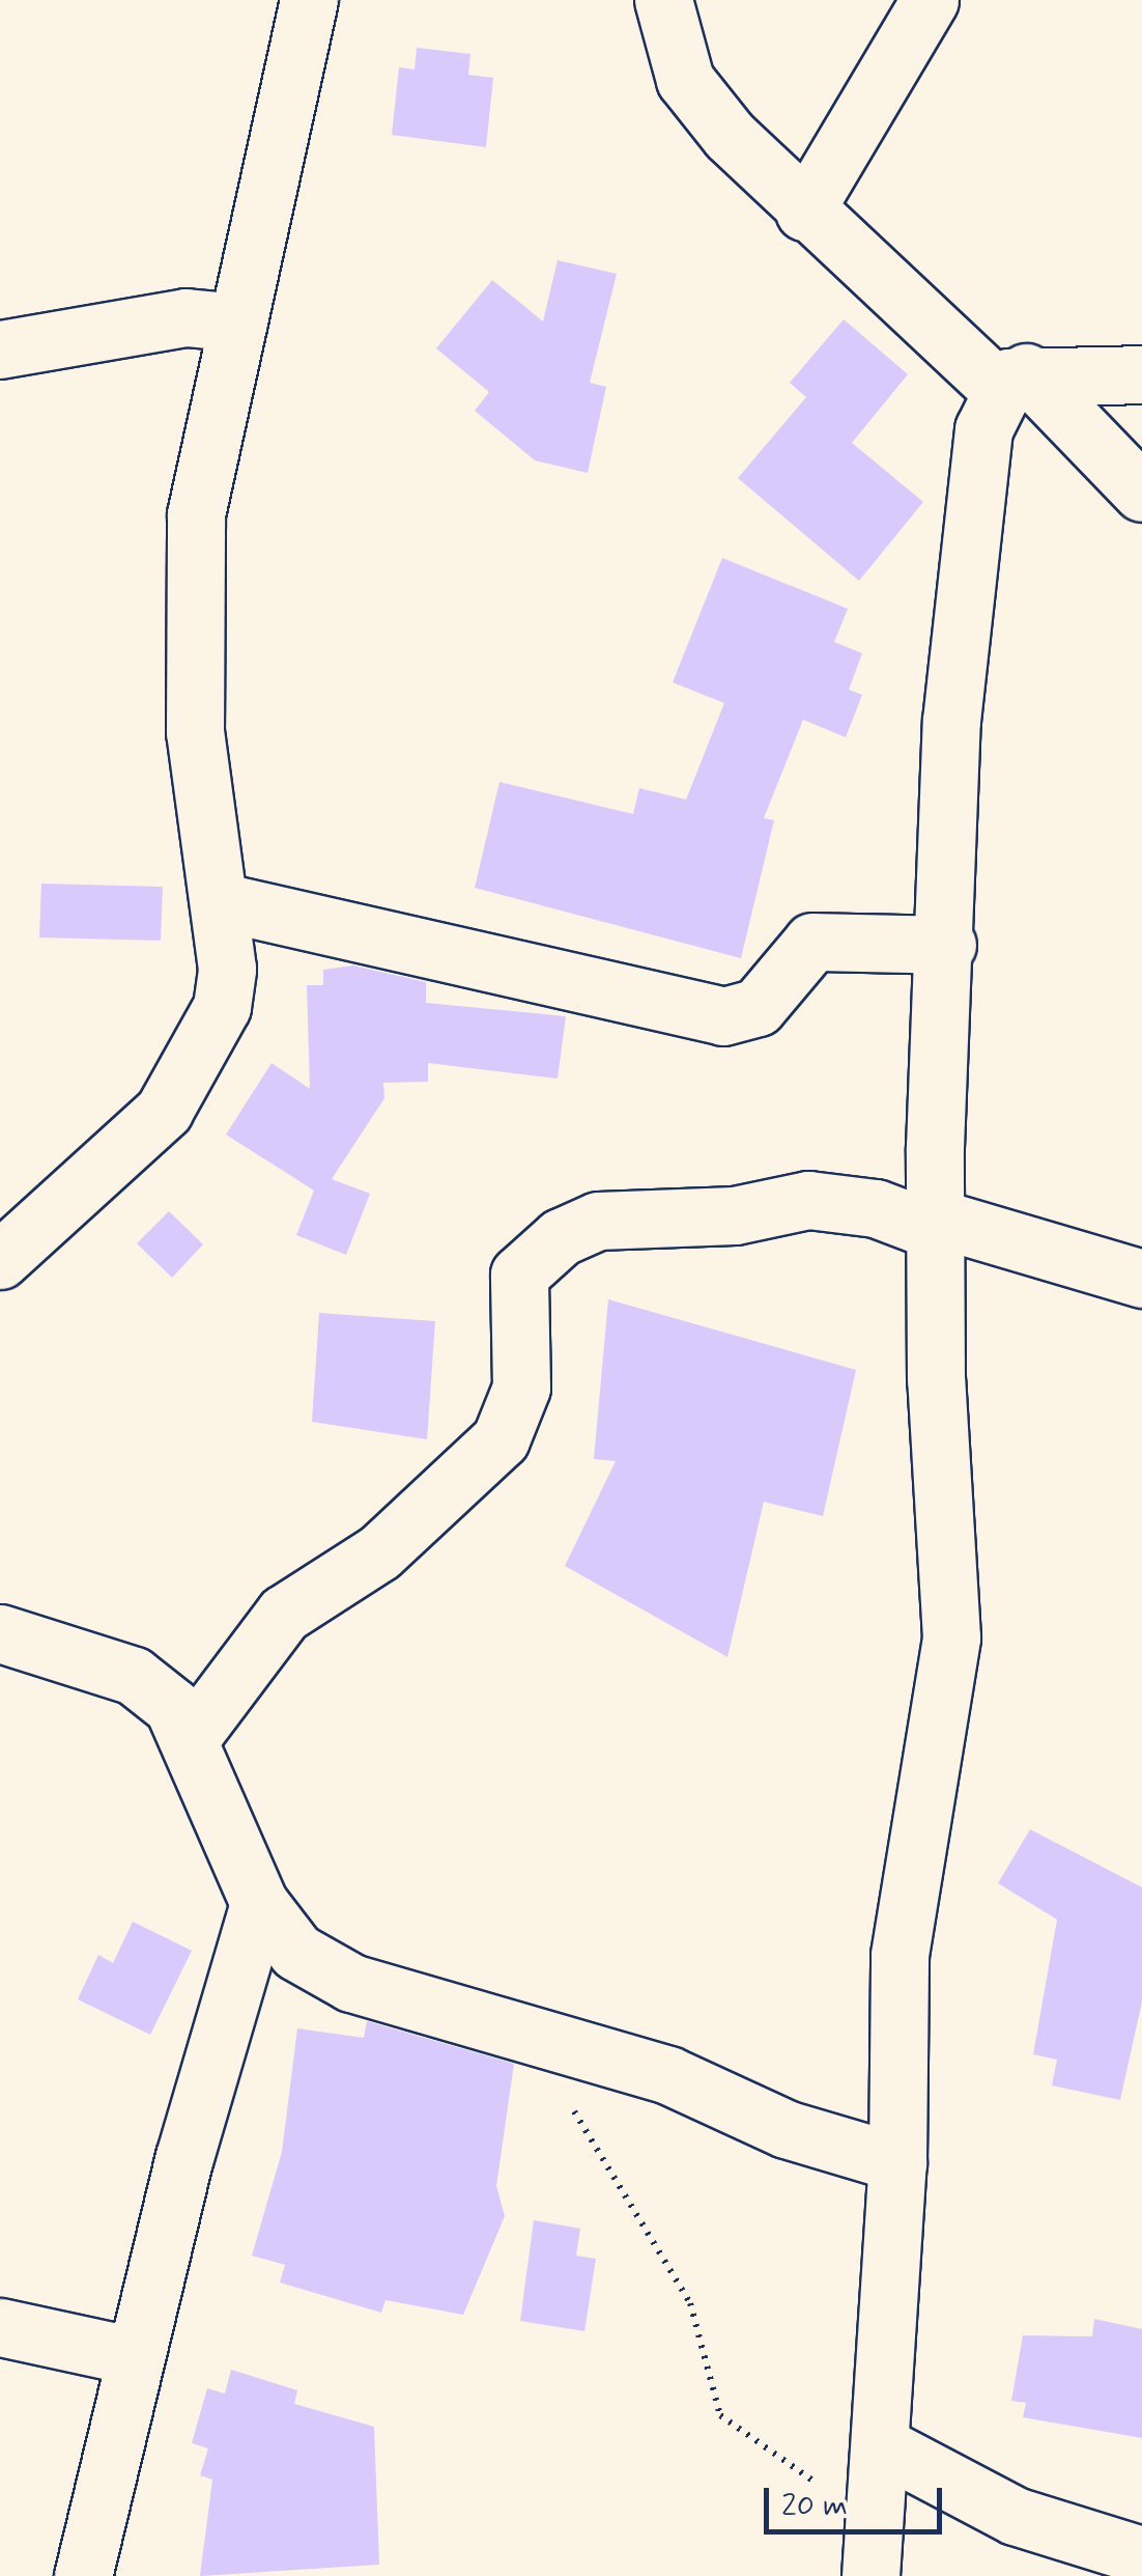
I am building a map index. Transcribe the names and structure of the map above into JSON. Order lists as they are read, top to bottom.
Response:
{
  "scale_bar": "20 m"
}
